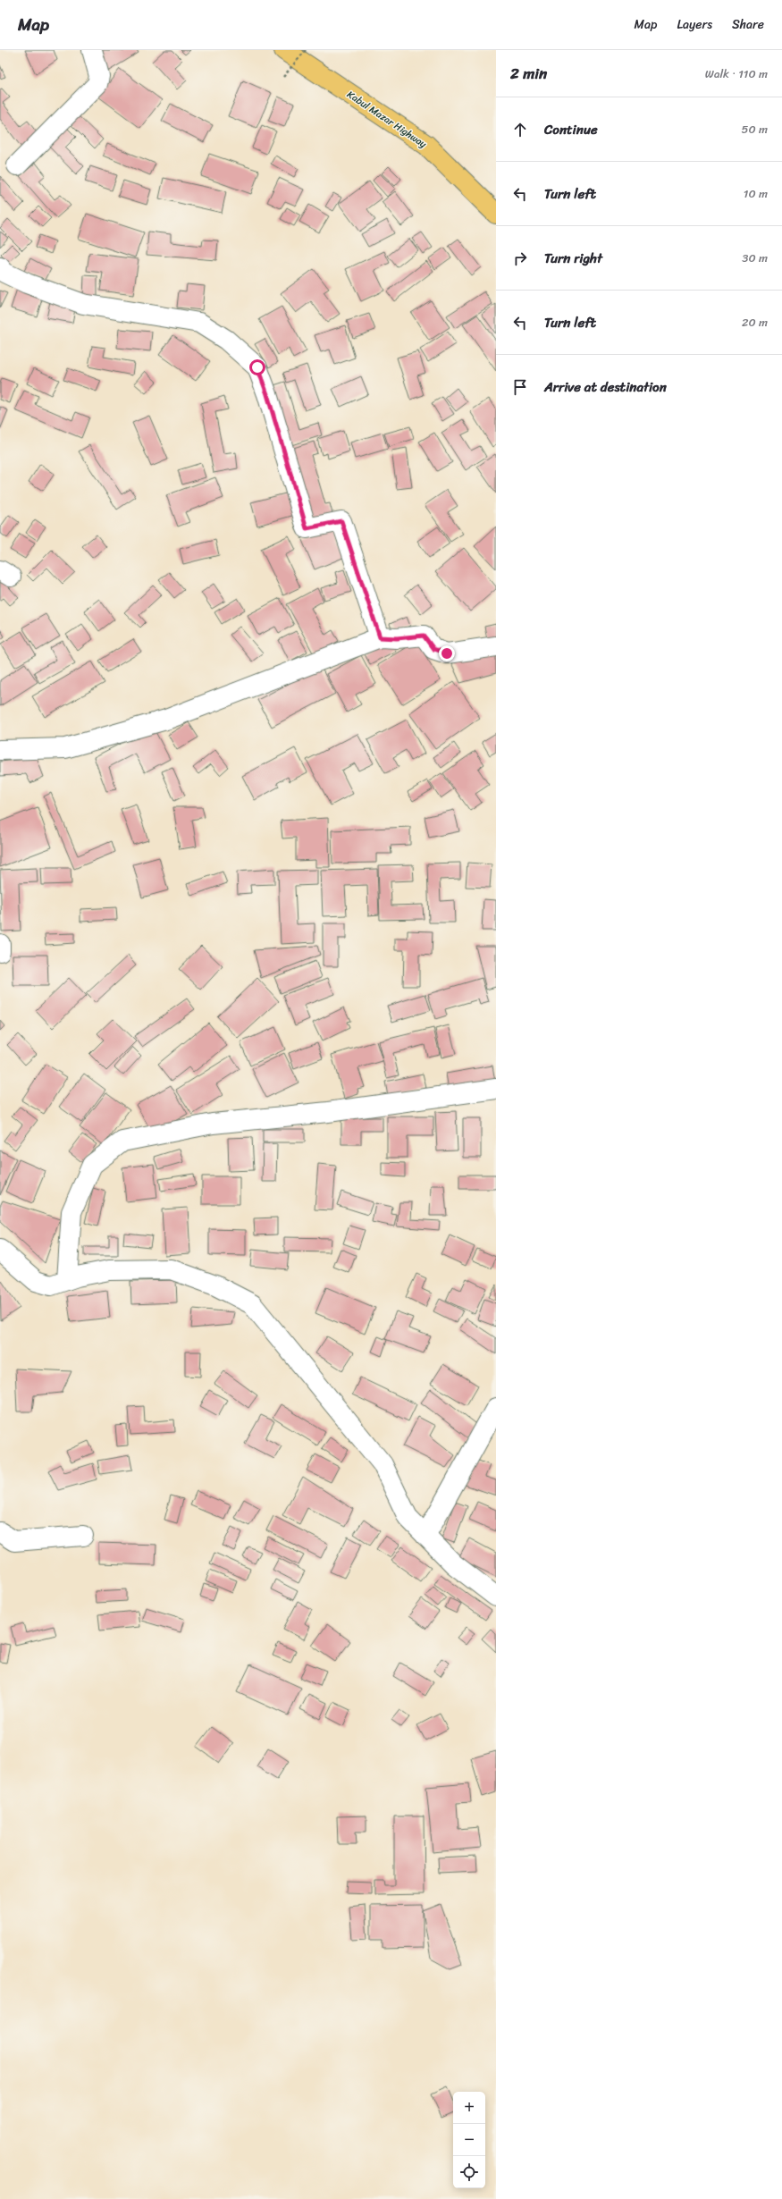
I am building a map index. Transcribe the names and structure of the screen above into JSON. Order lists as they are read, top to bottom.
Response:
{
  "streets": {
    "highway": ["Kabul Mazar Highway"]
  },
  "page": {
    "header": "Map",
    "nav": ["Map", "Layers", "Share"],
    "heading": ["2 min", "Walk · 110 m"],
    "list": [
      ["Continue", "50 m"],
      ["Turn left", "10 m"],
      ["Turn right", "30 m"],
      ["Turn left", "20 m"],
      "Arrive at destination"
    ],
    "map_buttons": ["+", "−"]
  }
}
